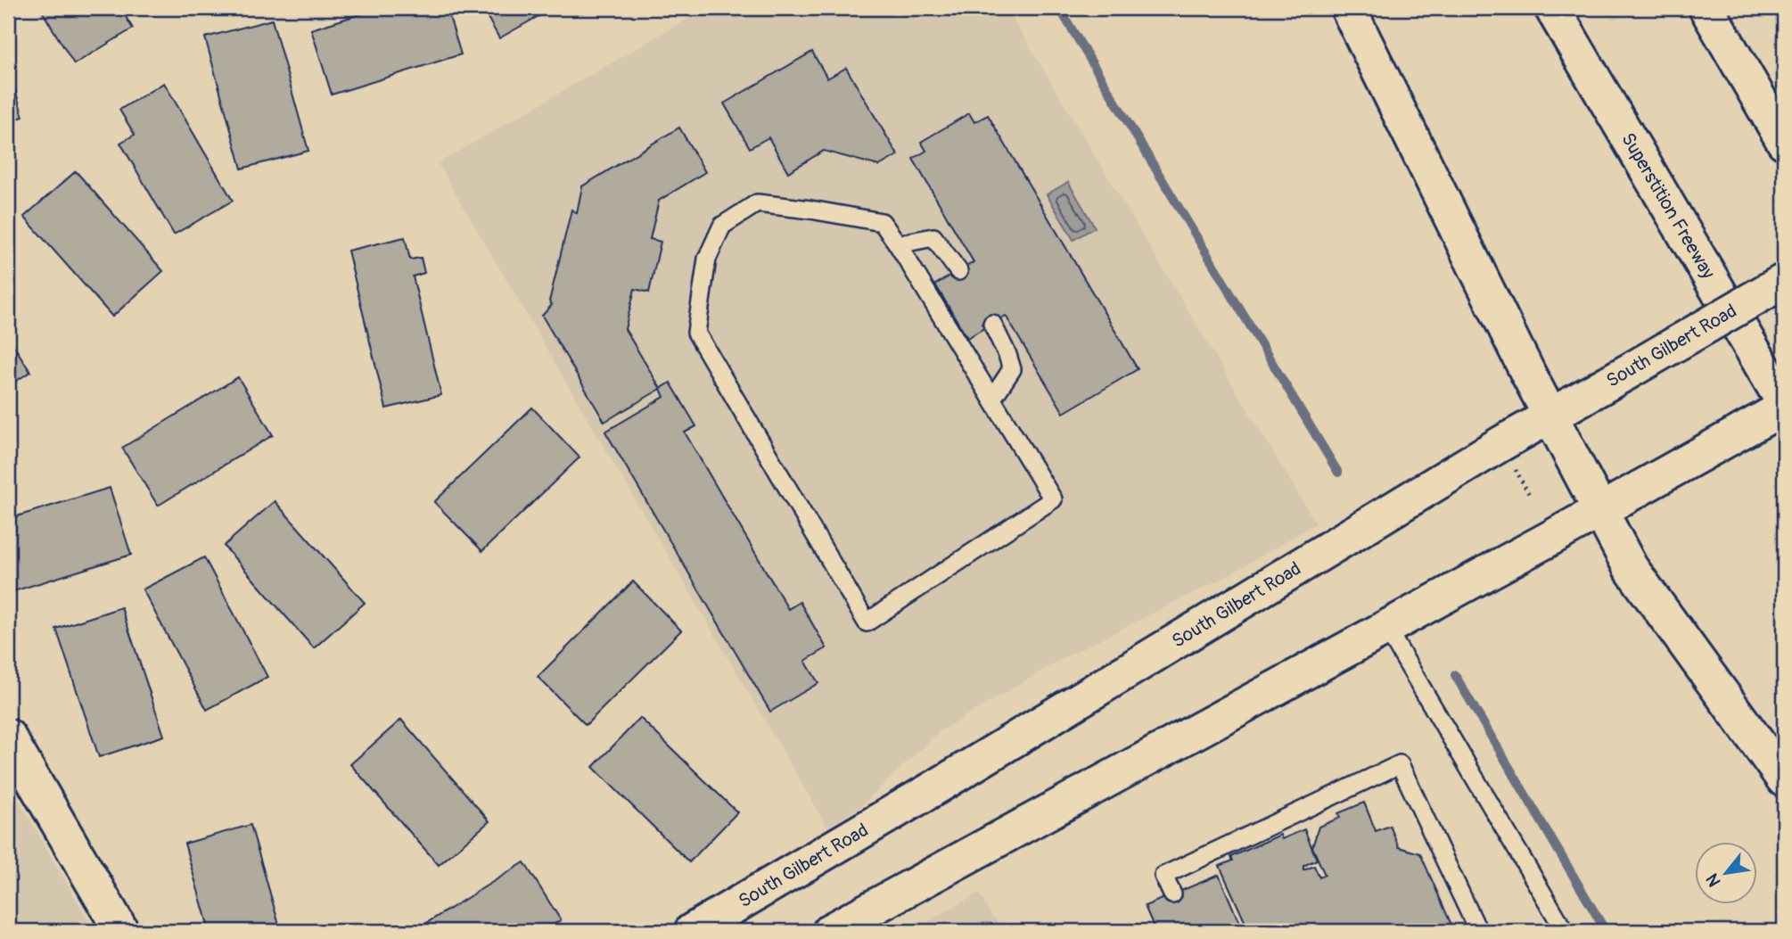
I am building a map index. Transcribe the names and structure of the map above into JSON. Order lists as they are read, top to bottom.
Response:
{
  "streets": {
    "main road": ["Superstition Freeway", "South Gilbert Road"]
  },
  "north": "bottom left"
}
